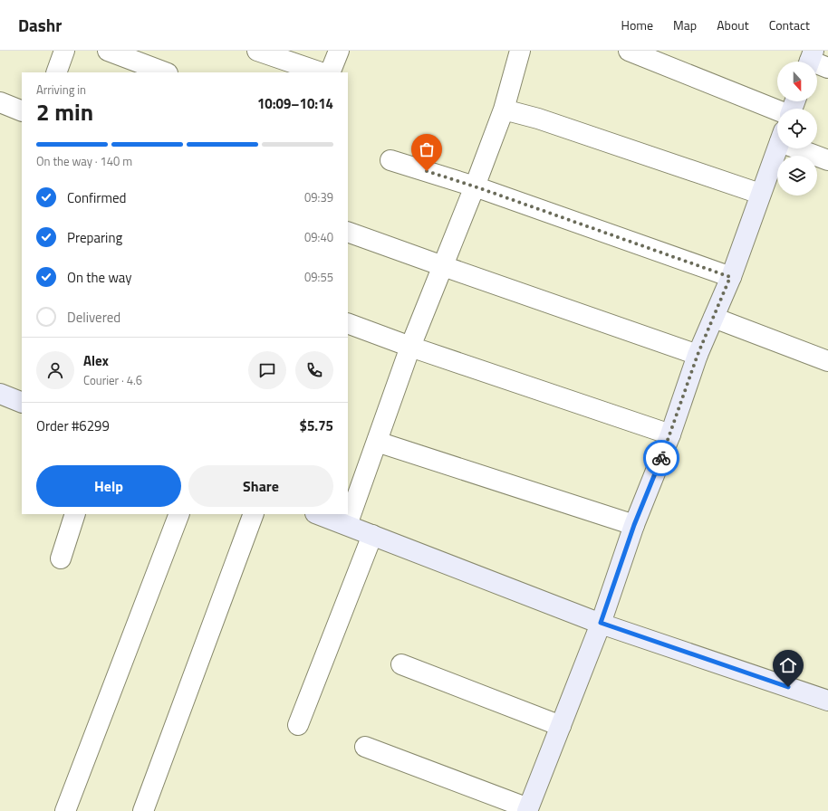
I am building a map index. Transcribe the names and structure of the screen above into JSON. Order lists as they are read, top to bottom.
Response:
{
  "north": "bottom",
  "page": {
    "header": "Dashr",
    "nav": [
      "Home",
      "Map",
      "About",
      "Contact"
    ],
    "heading": ["2 min", "Arriving in", "10:09–10:14"],
    "panel": [
      "Alex",
      "Courier · 4.6",
      "Order #6299",
      "$5.75"
    ],
    "bar": "On the way · 140 m",
    "list": [
      ["Confirmed", "09:39"],
      ["Preparing", "09:40"],
      ["On the way", "09:55"],
      "Delivered"
    ],
    "buttons": ["Help", "Share"]
  }
}
